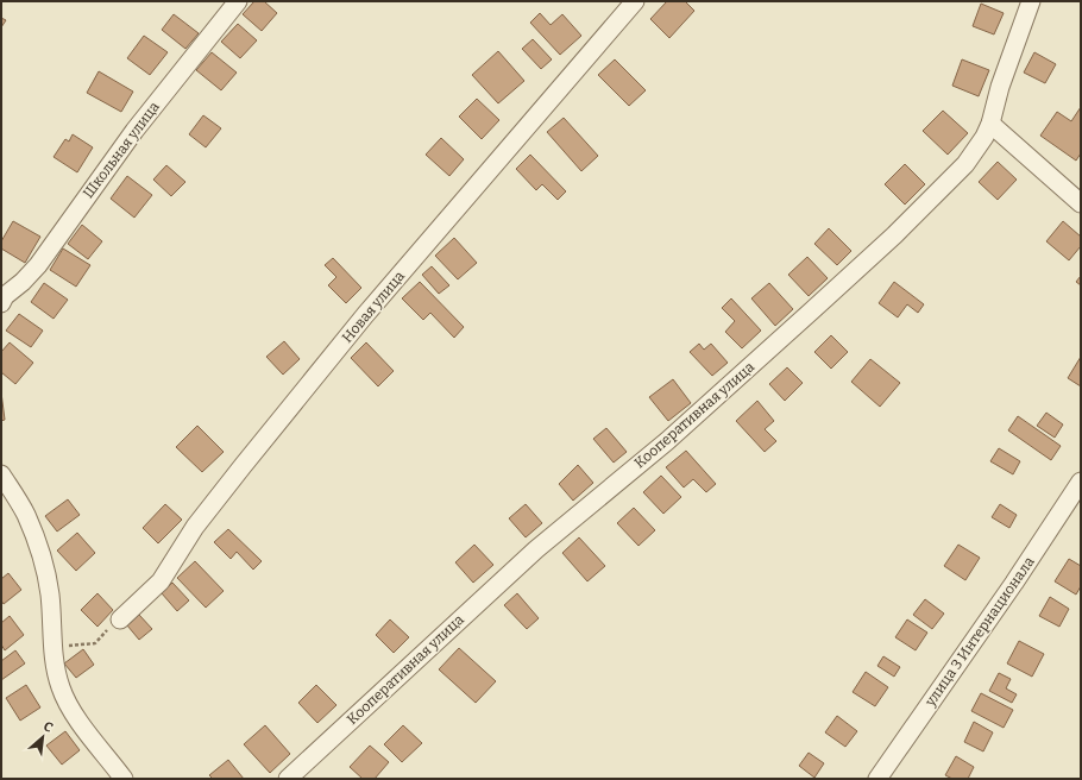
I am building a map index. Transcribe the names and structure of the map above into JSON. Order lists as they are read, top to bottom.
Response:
{
  "streets": {
    "street": [
      "Школьная улица",
      "Новая улица",
      "Кооперативная улица",
      "улица 3 Интернационала"
    ]
  },
  "north": "top right"
}
